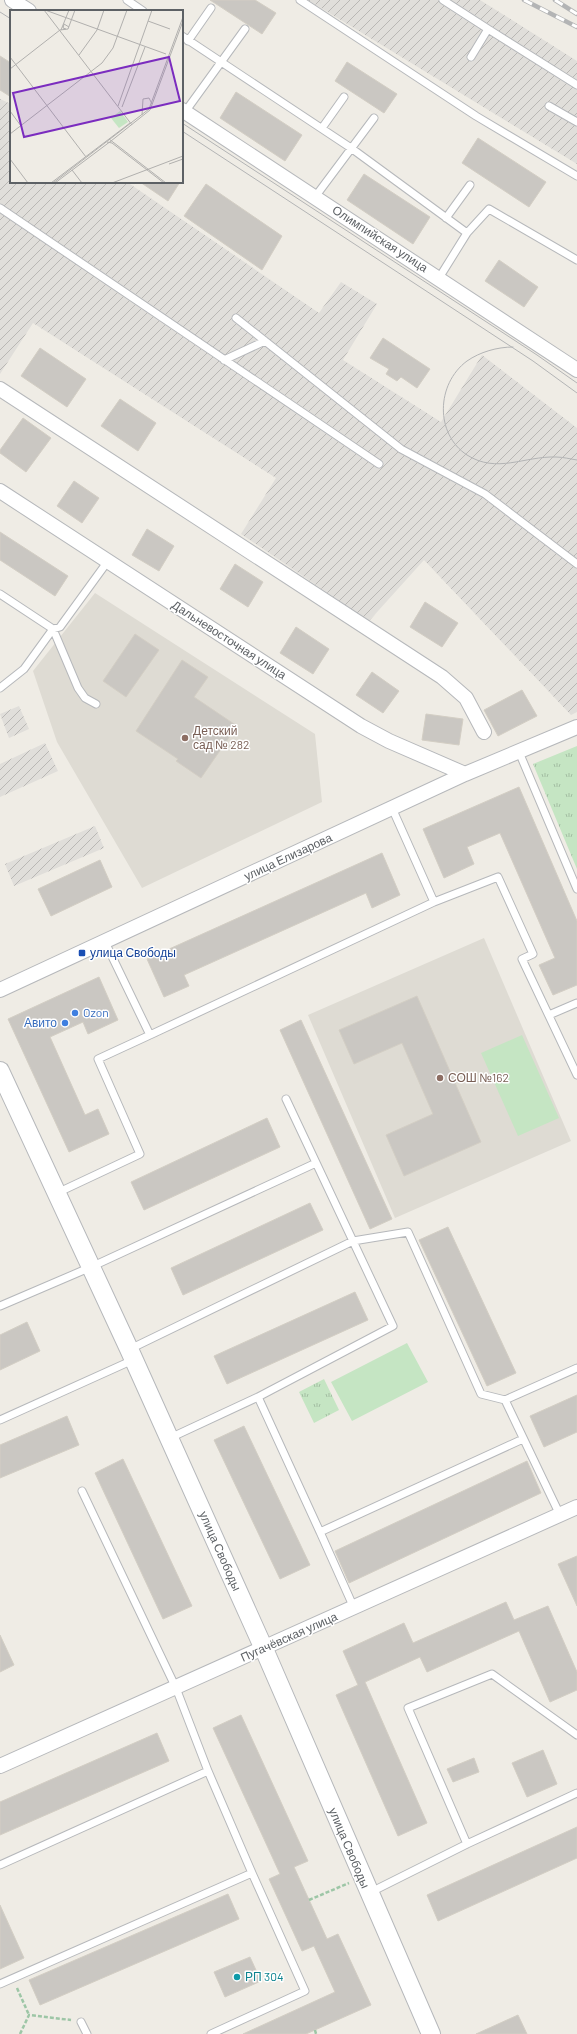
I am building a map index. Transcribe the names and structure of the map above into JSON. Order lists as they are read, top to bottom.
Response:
{
  "streets": {
    "street": [
      "Олимпийская улица",
      "Дальневосточная улица",
      "улица Елизарова",
      "улица Свободы",
      "Пугачёвская улица"
    ]
  },
  "crossings": [
    ["Дальневосточная улица", "улица Елизарова"],
    ["улица Свободы", "Пугачёвская улица"]
  ],
  "places": {
    "other": [
      "Детский сад № 282",
      "Ozon",
      "Авито",
      "СОШ №162",
      "РП 304"
    ],
    "transit": ["улица Свободы"]
  }
}
